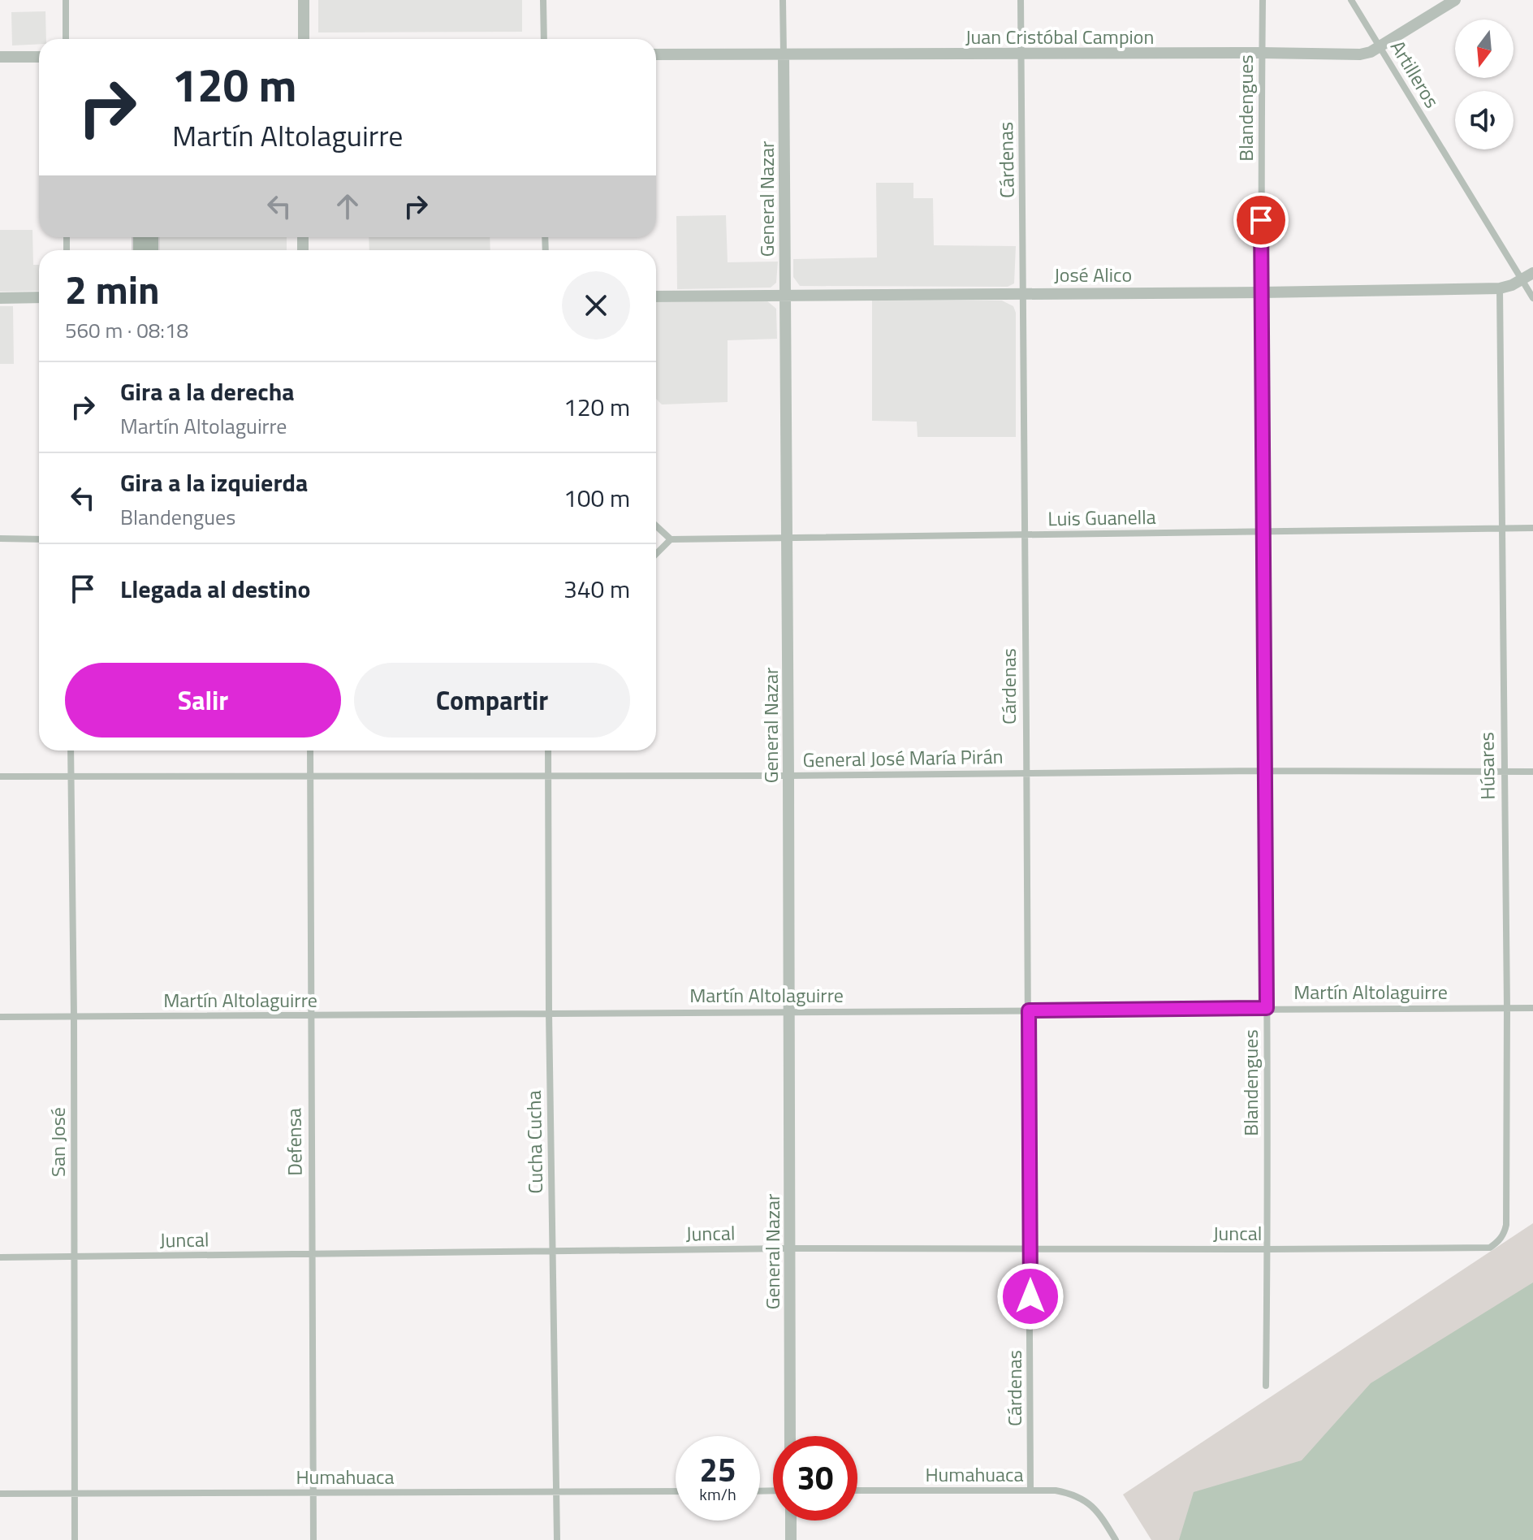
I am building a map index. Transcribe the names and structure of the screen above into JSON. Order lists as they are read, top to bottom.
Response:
{
  "streets": {
    "street": [
      "Juan Cristóbal Campion",
      "Artilleros",
      "Blandengues",
      "Cárdenas",
      "General Nazar",
      "José Alico",
      "Luis Guanella",
      "General José María Pirán",
      "Húsares",
      "Martín Altolaguirre",
      "San José",
      "Defensa",
      "Cucha Cucha",
      "Juncal",
      "Humahuaca"
    ]
  },
  "crossings": [
    ["Juan Cristóbal Campion", "Artilleros"],
    ["Juan Cristóbal Campion", "Blandengues"],
    ["Juan Cristóbal Campion", "Cárdenas"],
    ["Juan Cristóbal Campion", "General Nazar"],
    ["Artilleros", "José Alico"],
    ["Blandengues", "José Alico"],
    ["Blandengues", "Luis Guanella"],
    ["Blandengues", "General José María Pirán"],
    ["Blandengues", "Martín Altolaguirre"],
    ["Blandengues", "Juncal"],
    ["Cárdenas", "José Alico"],
    ["Cárdenas", "Luis Guanella"],
    ["Cárdenas", "General José María Pirán"],
    ["Cárdenas", "Martín Altolaguirre"],
    ["Cárdenas", "Juncal"],
    ["Cárdenas", "Humahuaca"],
    ["General Nazar", "José Alico"],
    ["General Nazar", "Luis Guanella"],
    ["General Nazar", "General José María Pirán"],
    ["General Nazar", "Martín Altolaguirre"],
    ["General Nazar", "Juncal"],
    ["José Alico", "Húsares"],
    ["Luis Guanella", "Húsares"],
    ["General José María Pirán", "Húsares"],
    ["General José María Pirán", "San José"],
    ["General José María Pirán", "Defensa"],
    ["General José María Pirán", "Cucha Cucha"],
    ["Húsares", "Martín Altolaguirre"],
    ["Húsares", "Juncal"],
    ["Martín Altolaguirre", "San José"],
    ["Martín Altolaguirre", "Defensa"],
    ["Martín Altolaguirre", "Cucha Cucha"],
    ["San José", "Juncal"],
    ["San José", "Humahuaca"],
    ["Defensa", "Juncal"],
    ["Defensa", "Humahuaca"],
    ["Cucha Cucha", "Juncal"],
    ["Cucha Cucha", "Humahuaca"]
  ],
  "north": "bottom",
  "page": {
    "turn": ["120 m", "Martín Altolaguirre"],
    "heading": ["2 min", "560 m · 08:18"],
    "list": [
      {
        "name": "Gira a la derecha",
        "note": "Martín Altolaguirre",
        "value": "120 m"
      },
      {
        "name": "Gira a la izquierda",
        "note": "Blandengues",
        "value": "100 m"
      },
      {
        "name": "Llegada al destino",
        "value": "340 m"
      }
    ],
    "buttons": ["Salir", "Compartir"],
    "speed": "25 km/h",
    "limit": "30"
  }
}
